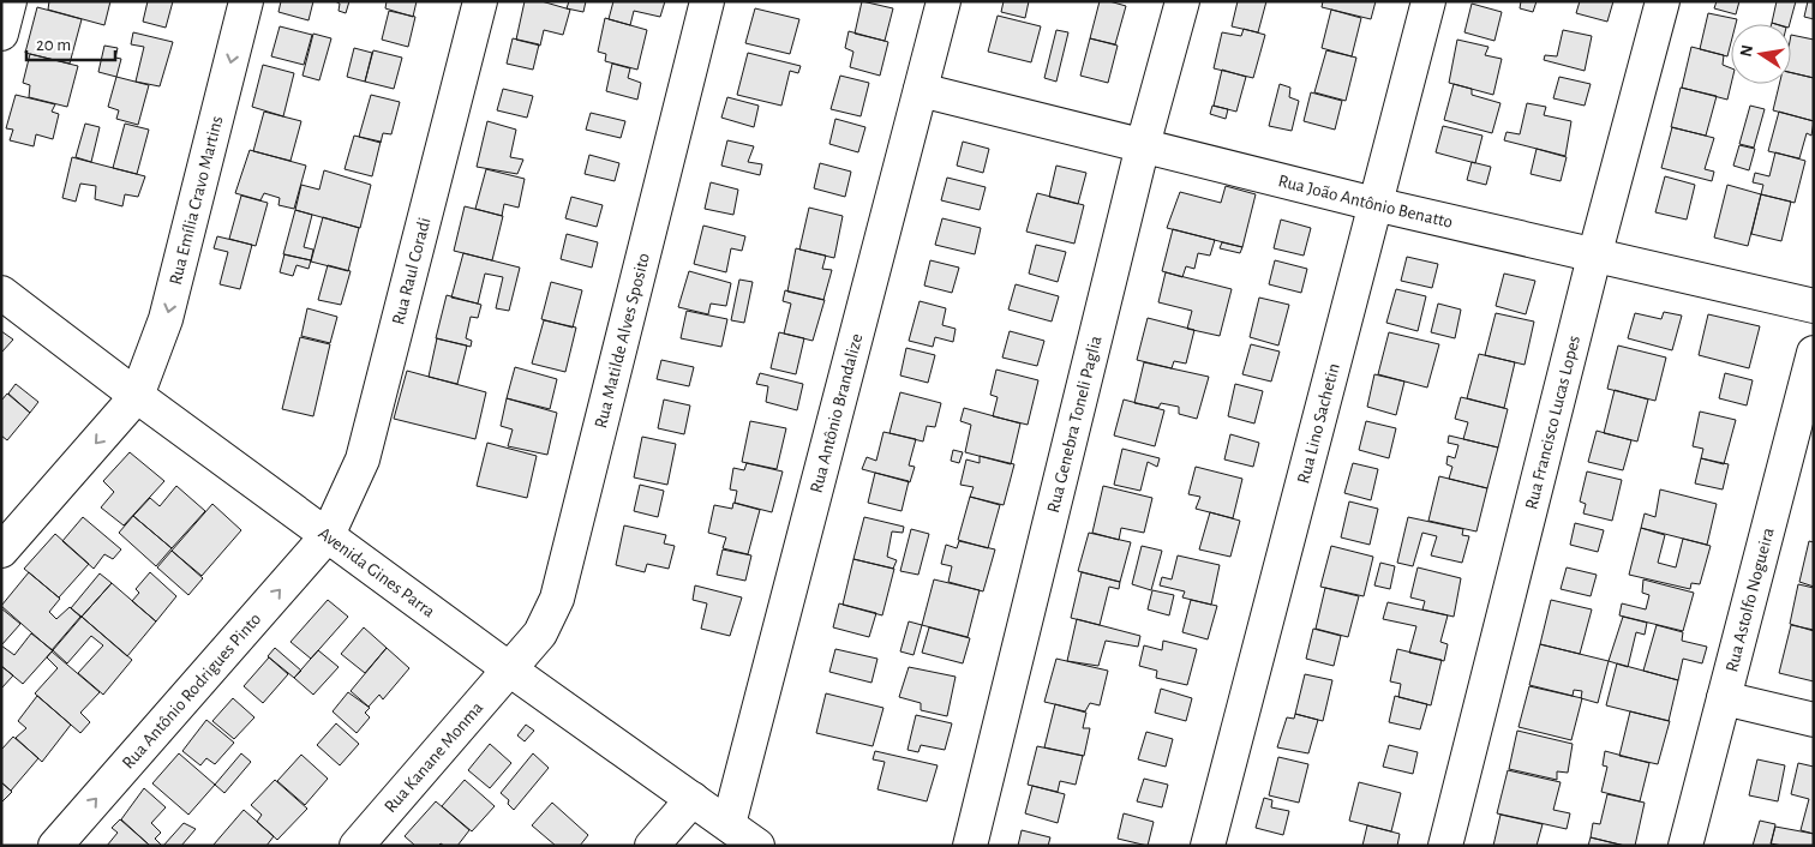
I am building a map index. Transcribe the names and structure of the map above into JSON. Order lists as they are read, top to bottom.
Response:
{
  "streets": {
    "street": [
      "Rua Emília Cravo Martins",
      "Rua João Antônio Benatto",
      "Rua Raul Coradi",
      "Rua Matilde Alves Sposito",
      "Rua Antônio Brandalize",
      "Rua Genebra Toneli Paglia",
      "Rua Lino Sachetin",
      "Rua Francisco Lucas Lopes",
      "Avenida Gines Parra",
      "Rua Astolfo Nogueira",
      "Rua Antônio Rodrigues Pinto",
      "Rua Kanane Monma"
    ]
  },
  "crossings": [
    ["Rua Emília Cravo Martins", "Avenida Gines Parra"],
    ["Rua João Antônio Benatto", "Rua Antônio Brandalize"],
    ["Rua João Antônio Benatto", "Rua Genebra Toneli Paglia"],
    ["Rua João Antônio Benatto", "Rua Lino Sachetin"],
    ["Rua João Antônio Benatto", "Rua Francisco Lucas Lopes"],
    ["Rua Raul Coradi", "Avenida Gines Parra"],
    ["Rua Raul Coradi", "Rua Antônio Rodrigues Pinto"],
    ["Rua Matilde Alves Sposito", "Avenida Gines Parra"],
    ["Rua Matilde Alves Sposito", "Rua Kanane Monma"],
    ["Rua Antônio Brandalize", "Avenida Gines Parra"],
    ["Avenida Gines Parra", "Rua Antônio Rodrigues Pinto"],
    ["Avenida Gines Parra", "Rua Kanane Monma"]
  ],
  "one_way": ["Rua Emília Cravo Martins"],
  "scale_bar": "20 m",
  "north": "left"
}
